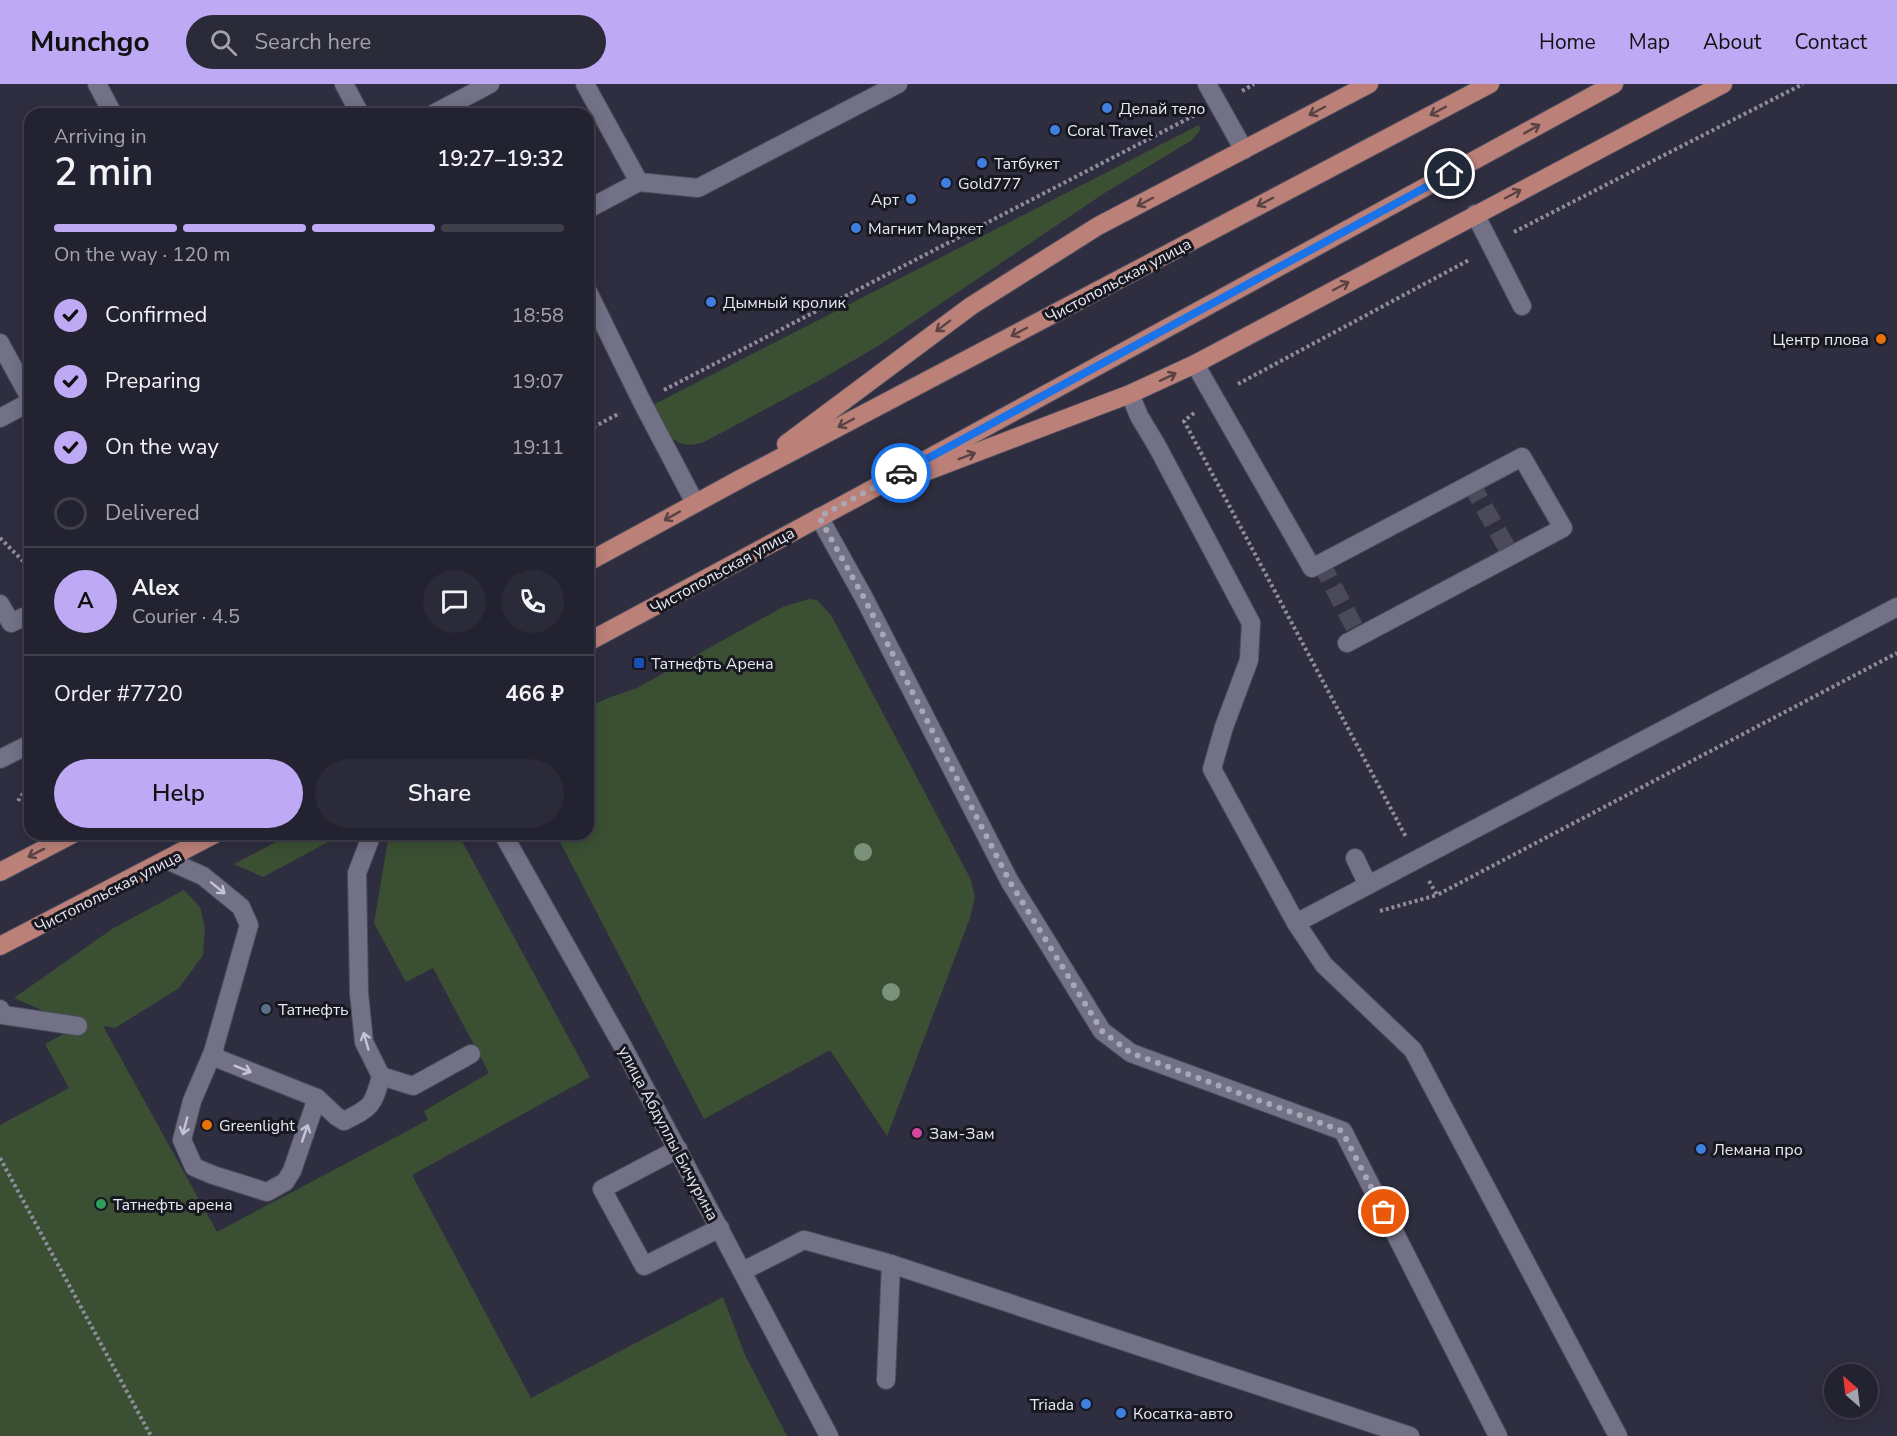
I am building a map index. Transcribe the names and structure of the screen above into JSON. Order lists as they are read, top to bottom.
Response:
{
  "streets": {
    "main road": ["Чистопольская улица"],
    "street": ["улица Абдуллы Бичурина"]
  },
  "places": {
    "other": [
      "Делай тело",
      "Coral Travel",
      "Татбукет",
      "Gold777",
      "Арт",
      "Магнит Маркет",
      "Дымный кролик",
      "Центр плова",
      "Татнефть",
      "Greenlight",
      "Зам-Зам",
      "Лемана про",
      "Татнефть арена",
      "Triada",
      "Косатка-авто"
    ],
    "transit": ["Татнефть Арена"]
  },
  "north": "top left",
  "page": {
    "header": "Munchgo",
    "search": "Search here",
    "nav": [
      "Home",
      "Map",
      "About",
      "Contact"
    ],
    "heading": ["2 min", "Arriving in", "19:27–19:32"],
    "panel": [
      "Alex",
      "Courier · 4.5",
      "Order #7720",
      "466 ₽"
    ],
    "bar": "On the way · 120 m",
    "list": [
      ["Confirmed", "18:58"],
      ["Preparing", "19:07"],
      ["On the way", "19:11"],
      "Delivered"
    ],
    "round": "A",
    "buttons": ["Help", "Share"]
  }
}
